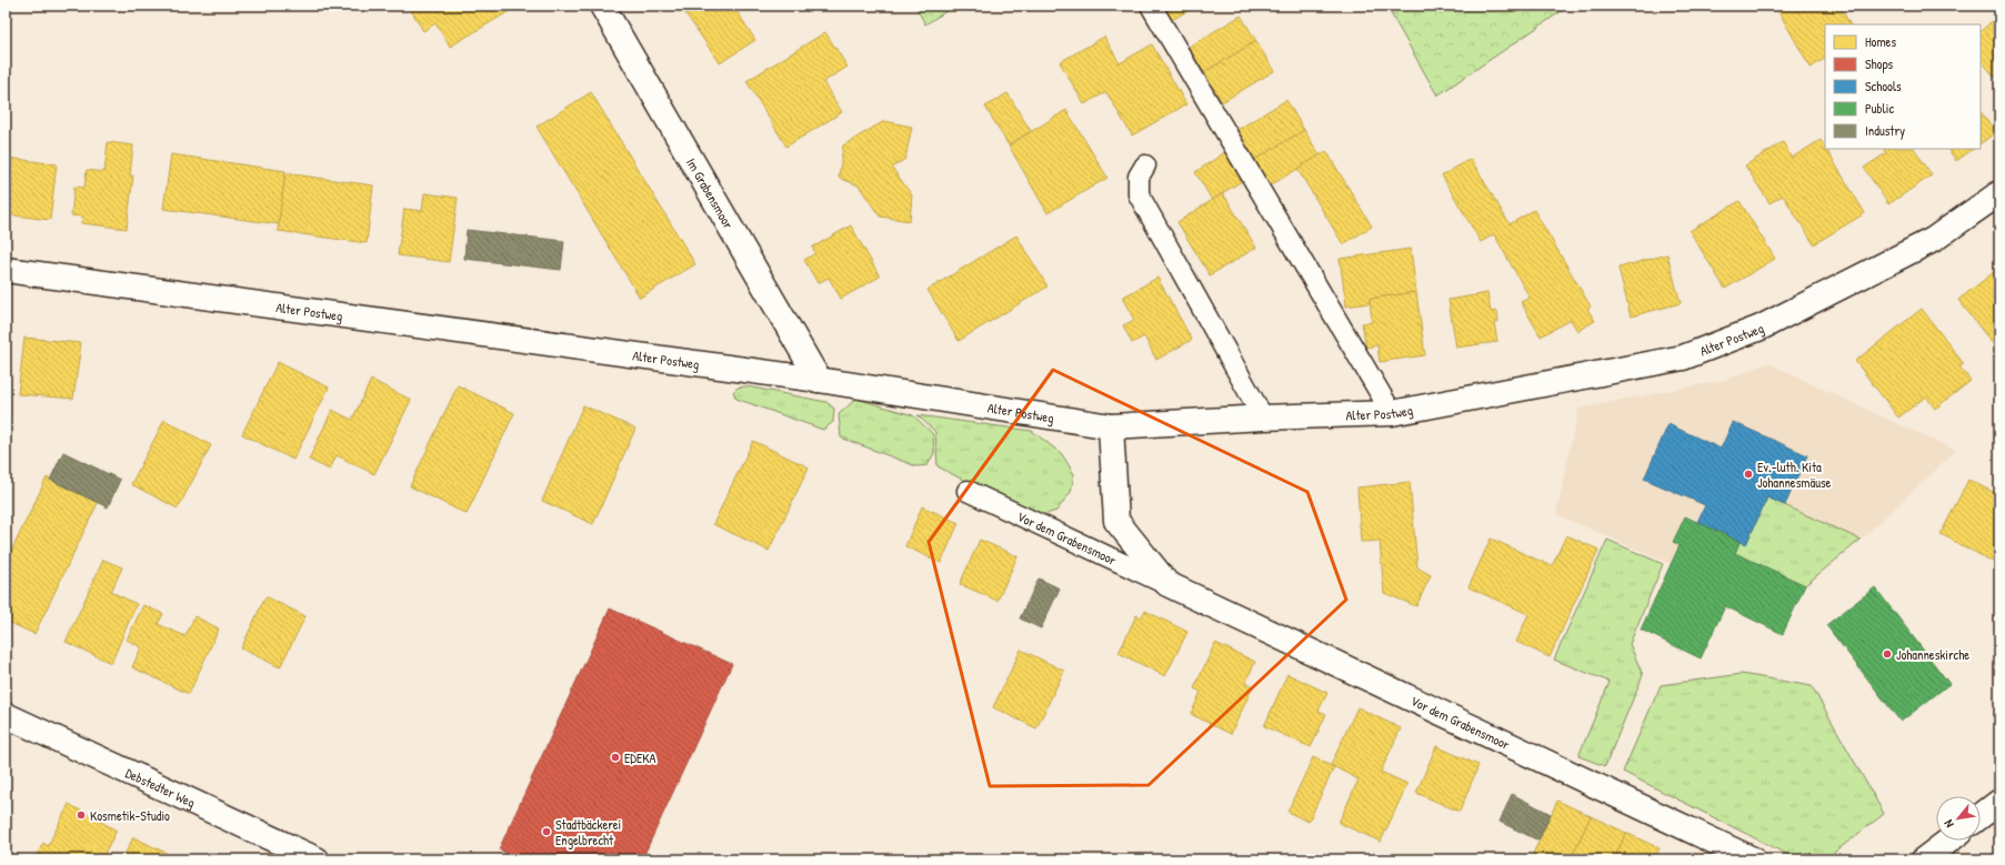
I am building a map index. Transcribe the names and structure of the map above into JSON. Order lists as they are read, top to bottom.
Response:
{
  "streets": {
    "street": [
      "Im Grabensmoor",
      "Alter Postweg",
      "Vor dem Grabensmoor",
      "Debstedter Weg"
    ]
  },
  "crossings": [
    ["Im Grabensmoor", "Alter Postweg"],
    ["Alter Postweg", "Vor dem Grabensmoor"]
  ],
  "places": [
    "Ev.-luth. Kita Johannesmäuse",
    "Johanneskirche",
    "EDEKA",
    "Kosmetik-Studio",
    "Stadtbäckerei Engelbrecht"
  ],
  "legend": [
    "Homes",
    "Shops",
    "Schools",
    "Public",
    "Industry"
  ],
  "north": "bottom left"
}
